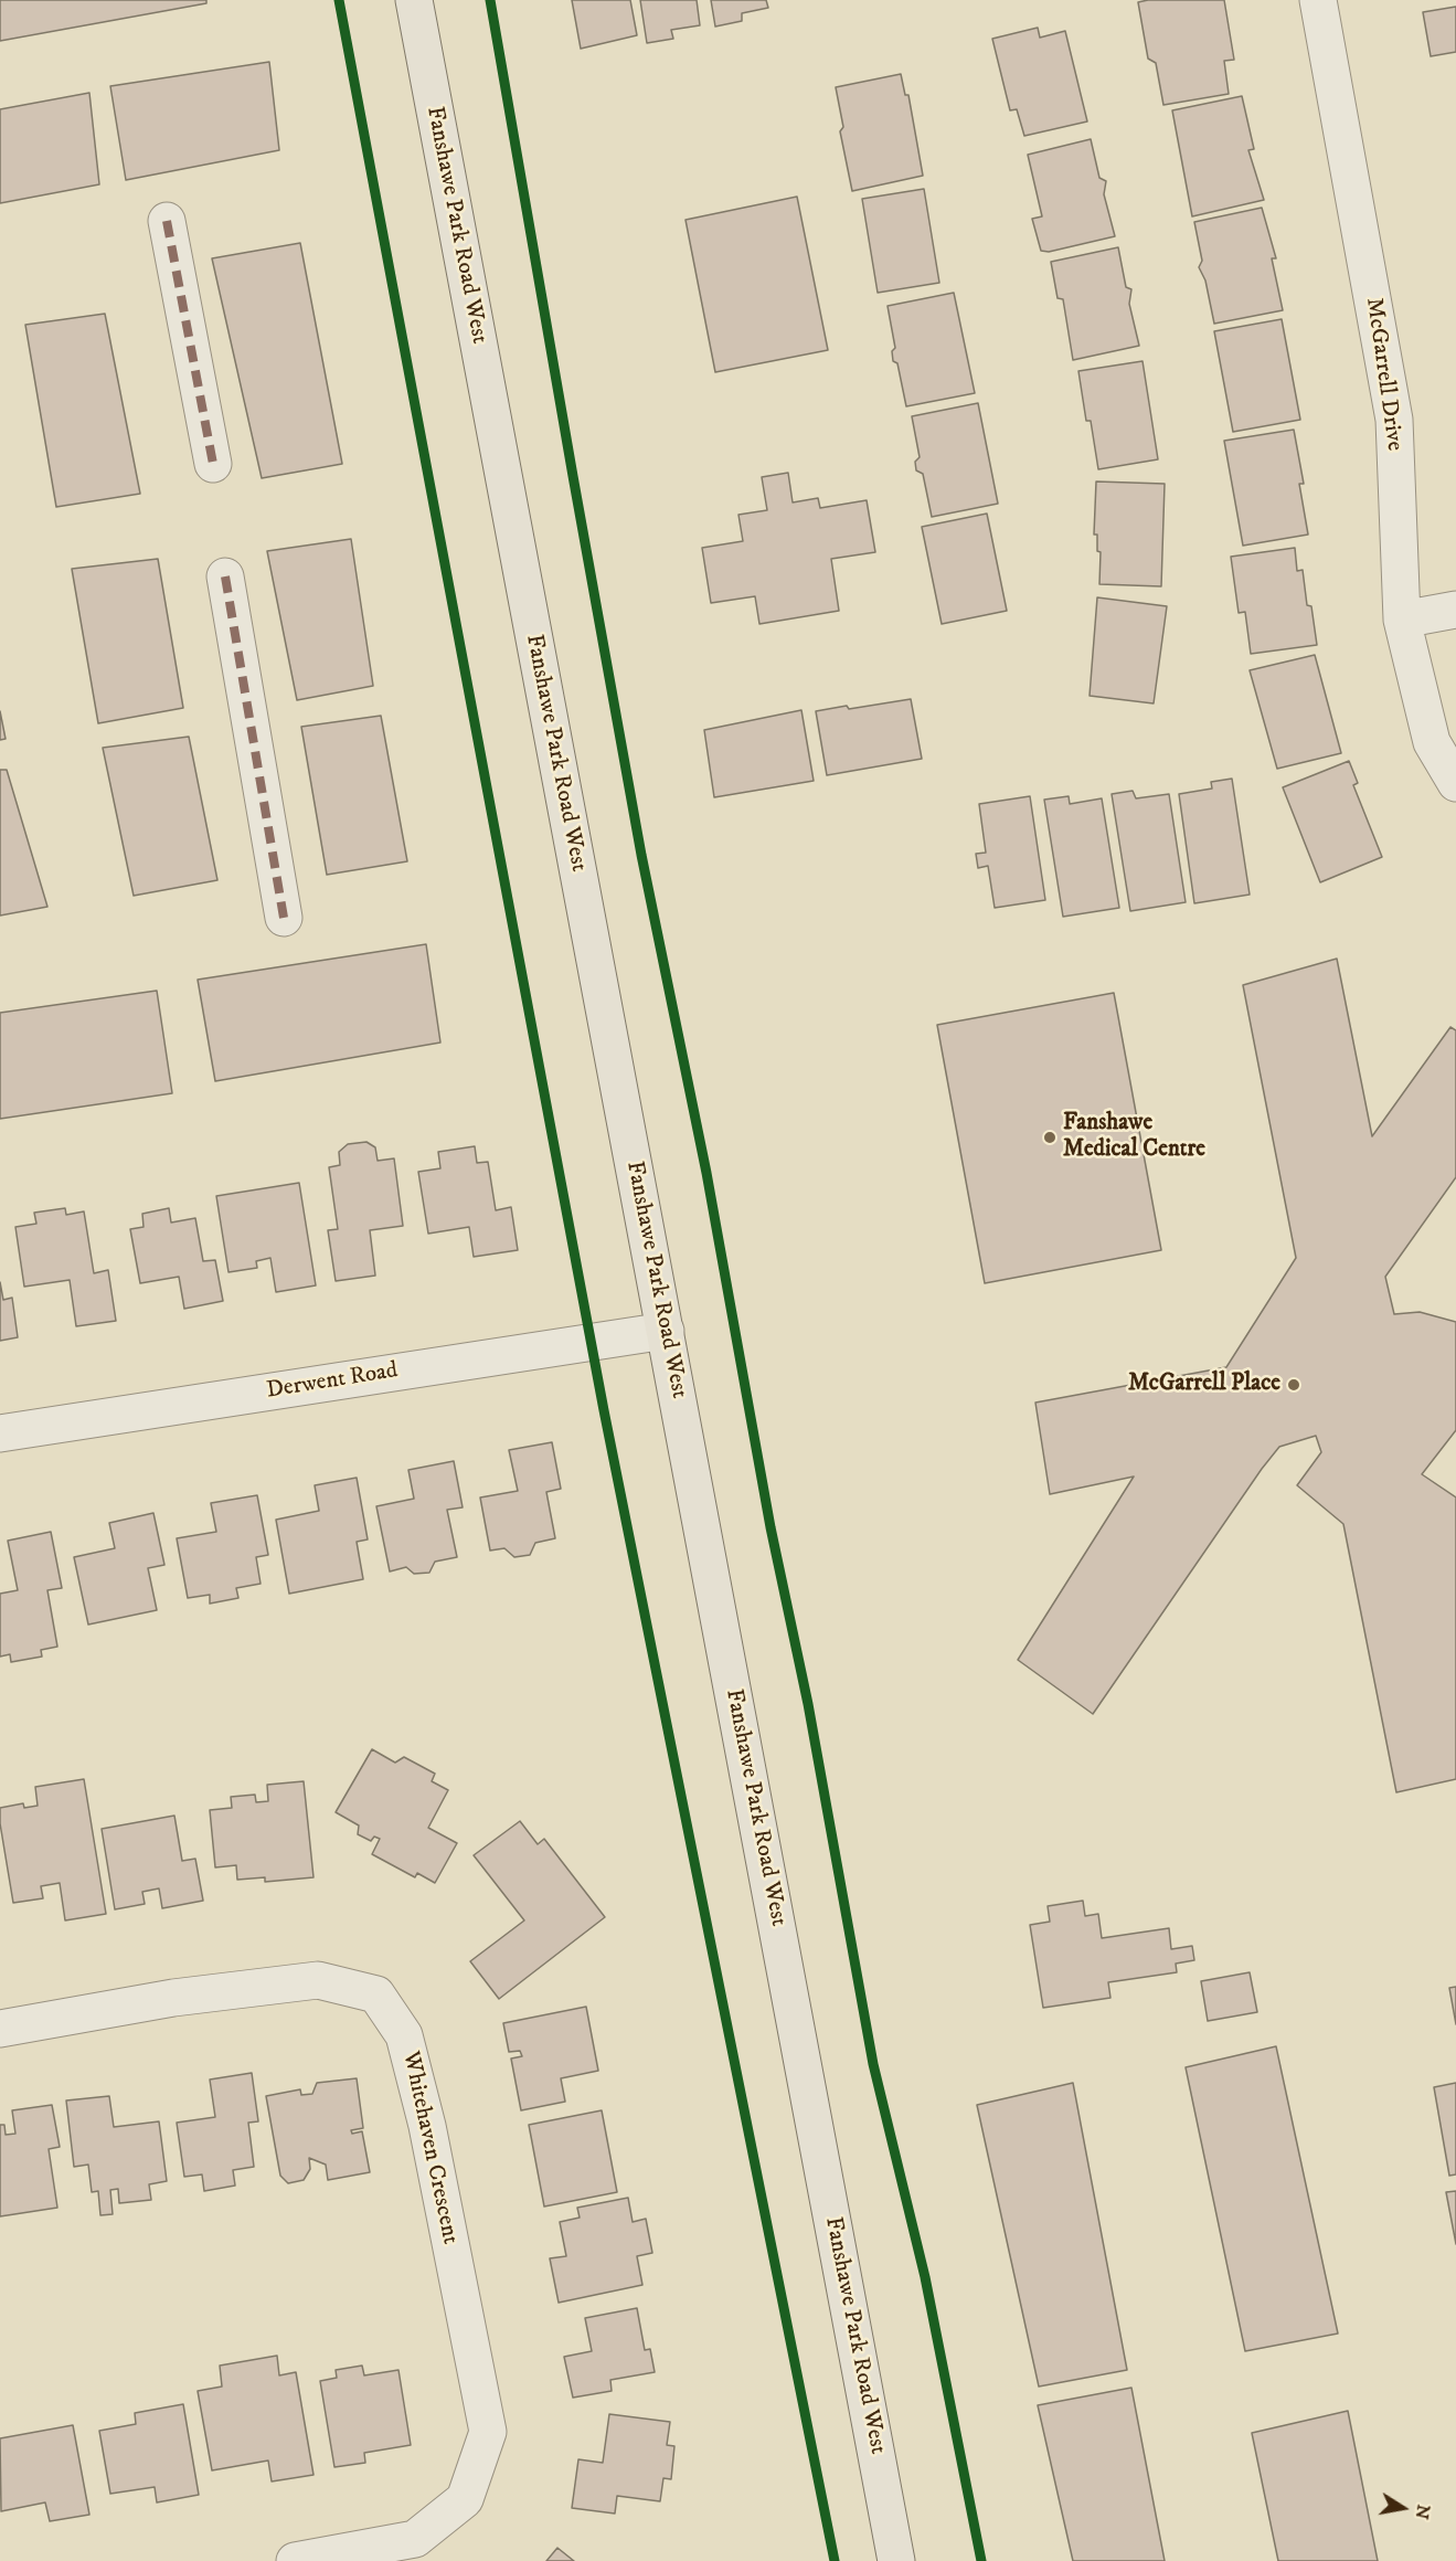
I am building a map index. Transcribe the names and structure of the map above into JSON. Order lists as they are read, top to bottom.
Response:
{
  "streets": {
    "main road": ["Fanshawe Park Road West"],
    "street": ["McGarrell Drive", "Derwent Road", "Whitehaven Crescent"]
  },
  "crossings": [
    ["Fanshawe Park Road West", "Derwent Road"]
  ],
  "places": ["Fanshawe Medical Centre", "McGarrell Place"],
  "north": "right"
}
